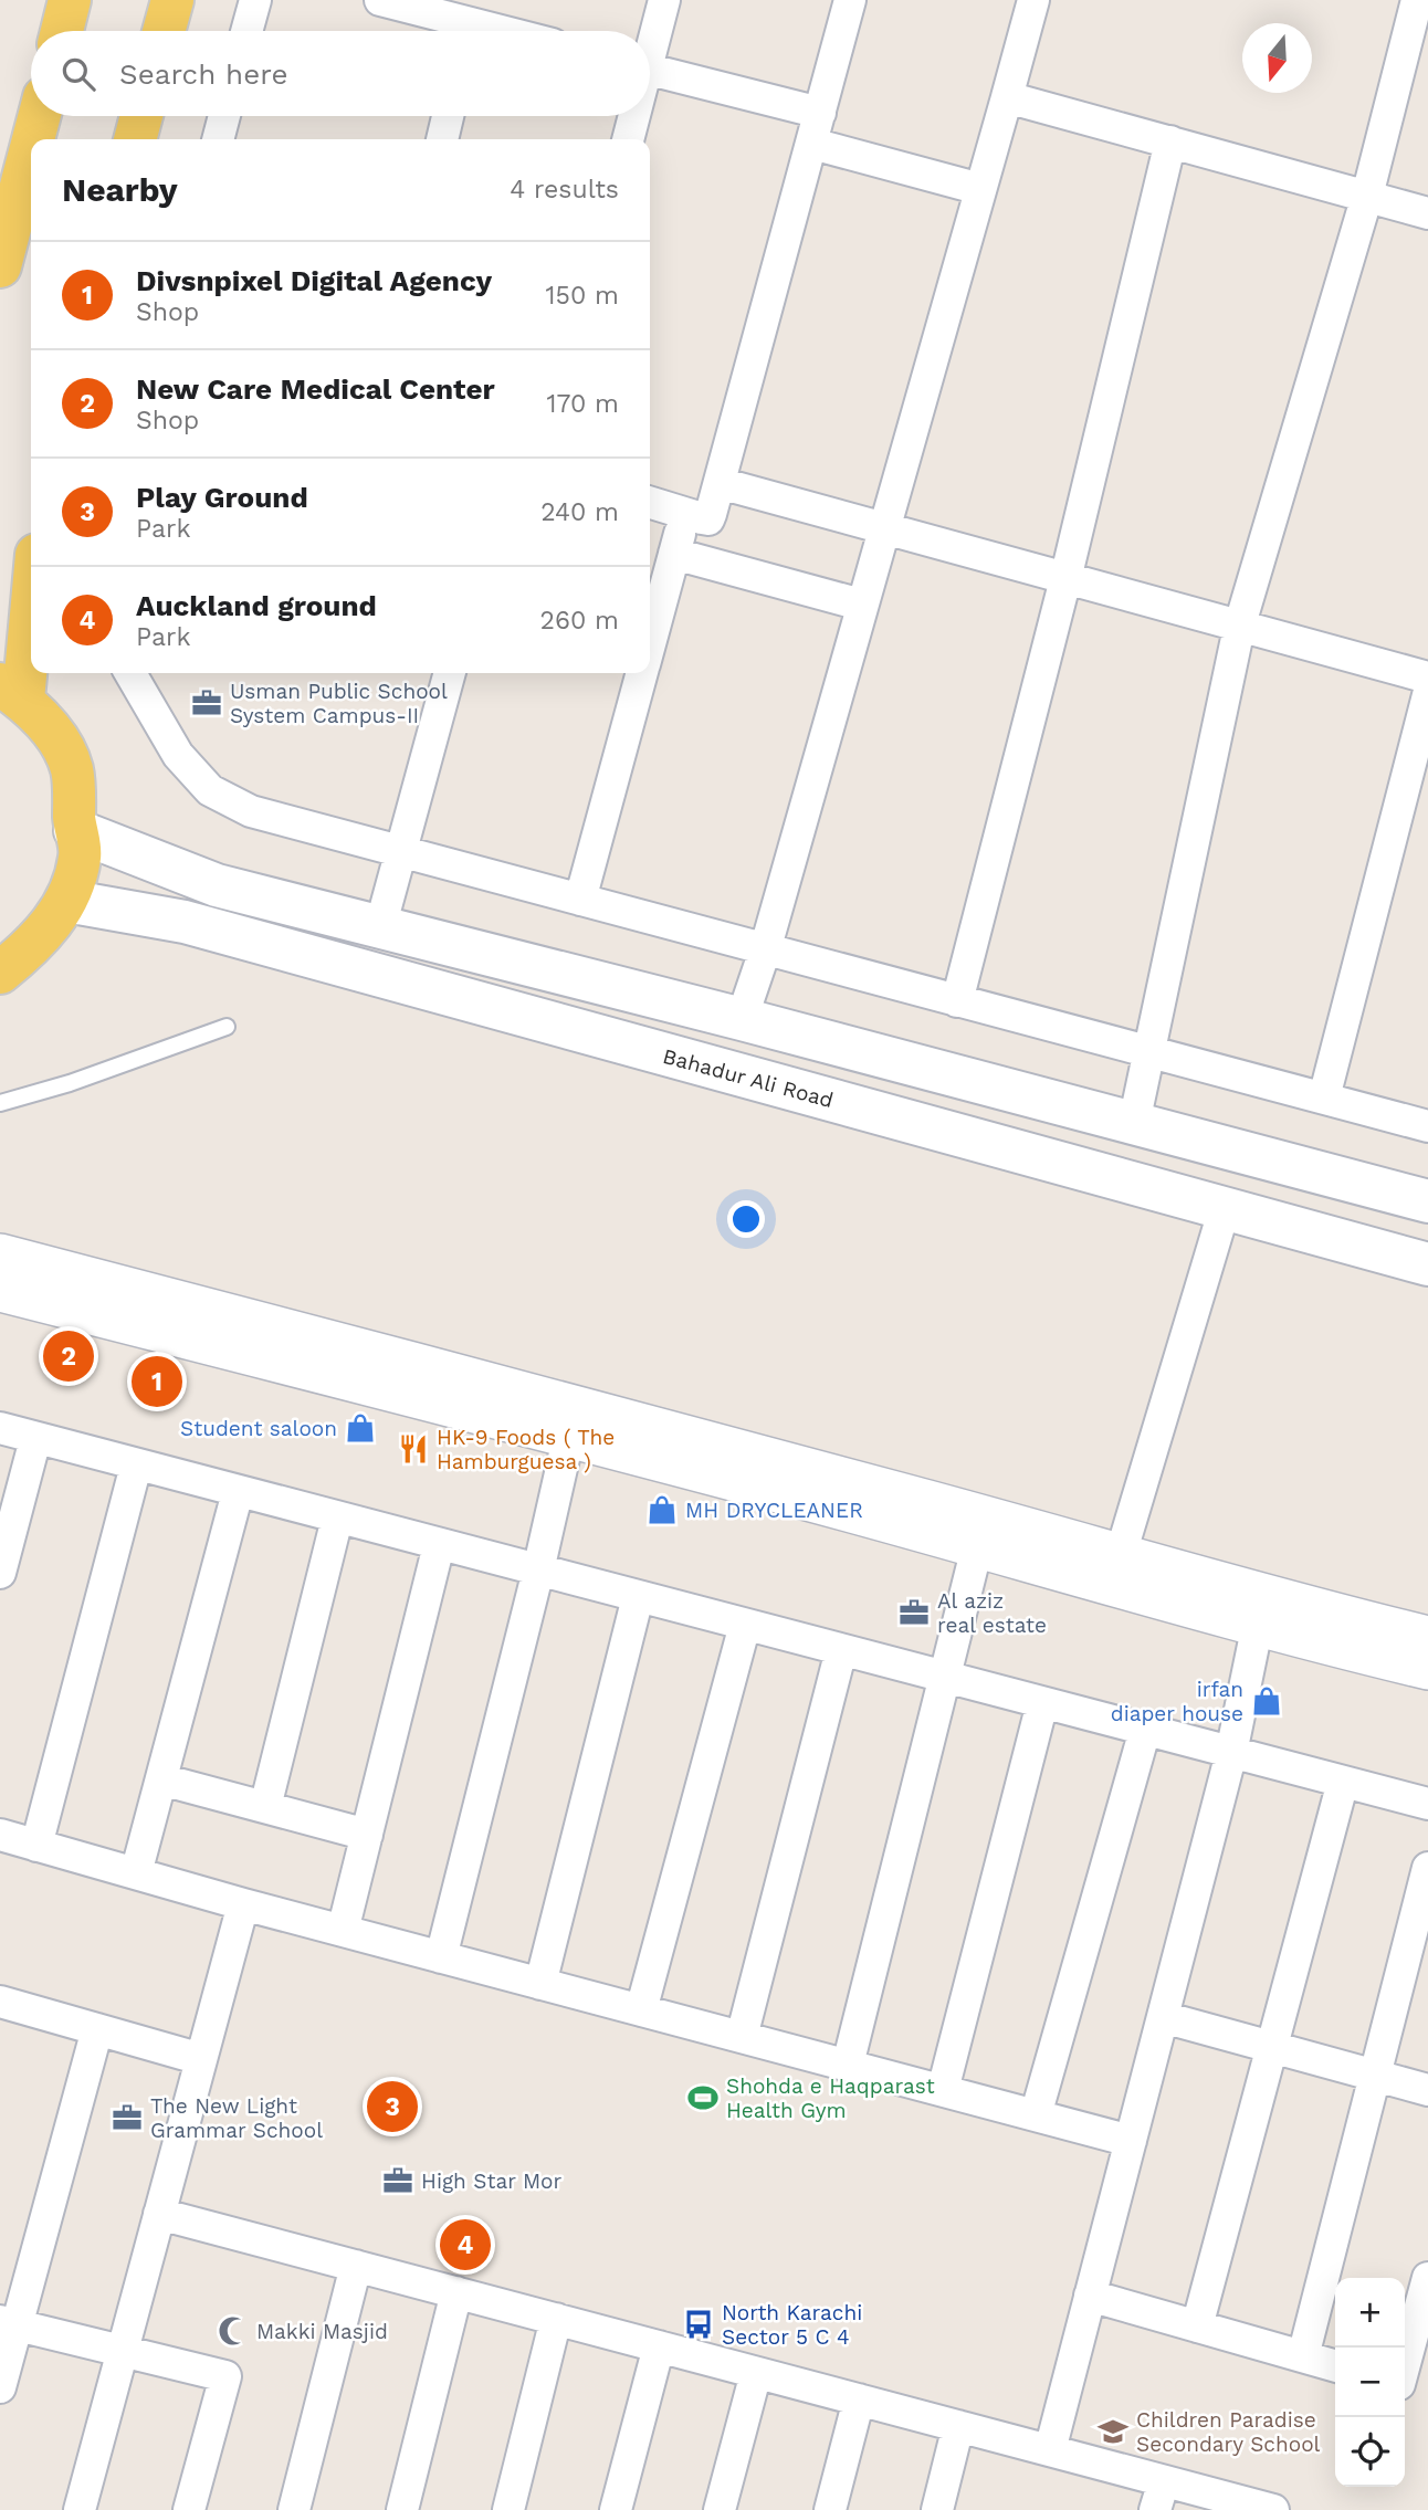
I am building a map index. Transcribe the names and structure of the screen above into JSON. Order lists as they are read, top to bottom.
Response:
{
  "streets": {
    "main road": ["Bahadur Ali Road"]
  },
  "places": {
    "office": [
      "Usman Public School System Campus-II",
      "Al aziz real estate",
      "The New Light Grammar School",
      "High Star Mor"
    ],
    "shop": ["Student saloon", "MH DRYCLEANER", "irfan diaper house"],
    "restaurant": ["HK-9 Foods ( The Hamburguesa )"],
    "sports": ["Shohda e Haqparast Health Gym"],
    "bus stop": ["North Karachi Sector 5 C 4"],
    "mosque": ["Makki Masjid"],
    "school or university": ["Children Paradise Secondary School"]
  },
  "north": "bottom",
  "page": {
    "search": "Search here",
    "heading": ["Nearby", "4 results"],
    "list": [
      {
        "mark": "1",
        "name": "Divsnpixel Digital Agency",
        "note": "Shop",
        "value": "150 m"
      },
      {
        "mark": "2",
        "name": "New Care Medical Center",
        "note": "Shop",
        "value": "170 m"
      },
      {
        "mark": "3",
        "name": "Play Ground",
        "note": "Park",
        "value": "240 m"
      },
      {
        "mark": "4",
        "name": "Auckland ground",
        "note": "Park",
        "value": "260 m"
      }
    ],
    "pins": [
      "2",
      "1",
      "3",
      "4"
    ],
    "map_buttons": ["+", "−"]
  }
}
